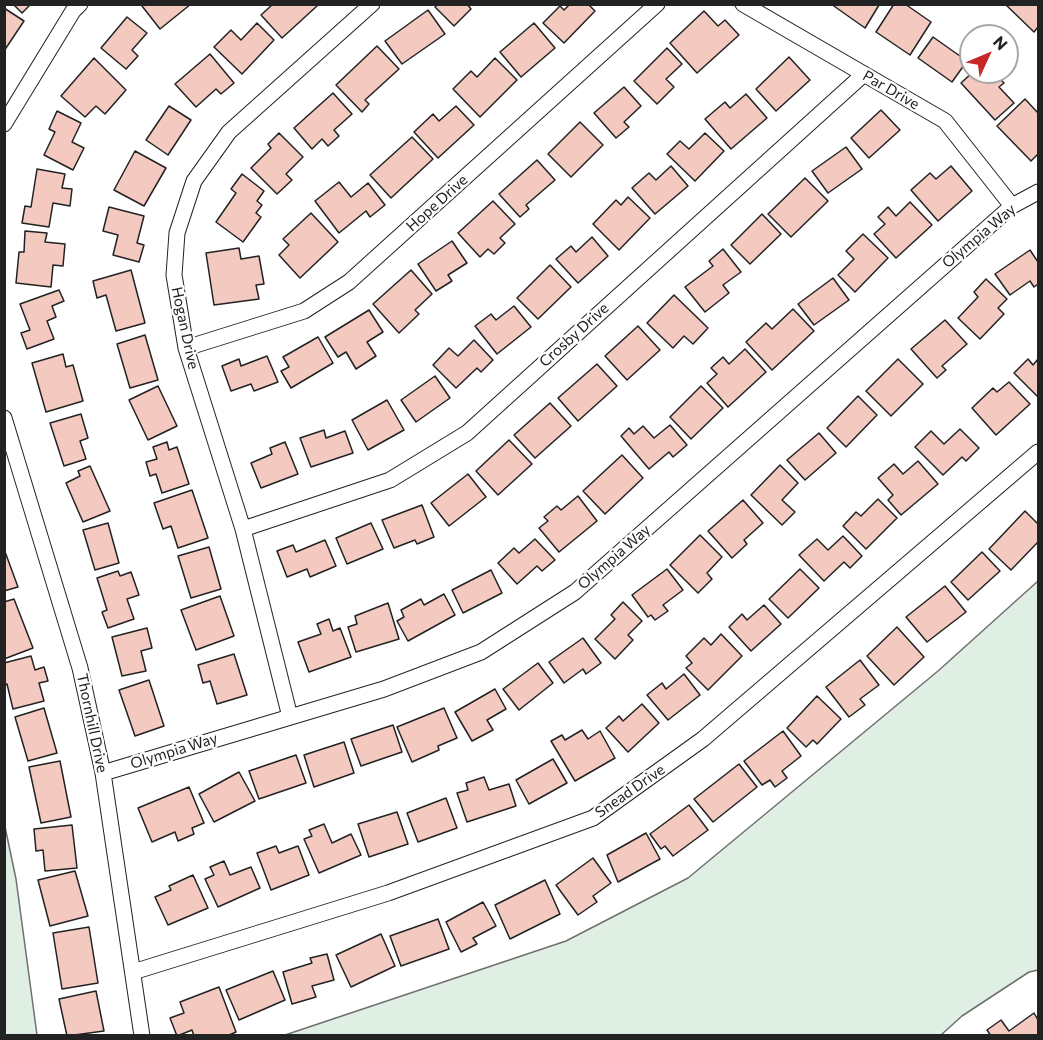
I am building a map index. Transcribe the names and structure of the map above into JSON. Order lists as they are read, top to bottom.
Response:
{
  "streets": {
    "street": [
      "Par Drive",
      "Hope Drive",
      "Olympia Way",
      "Hogan Drive",
      "Crosby Drive",
      "Thornhill Drive",
      "Snead Drive"
    ]
  },
  "crossings": [
    ["Par Drive", "Olympia Way"],
    ["Par Drive", "Crosby Drive"],
    ["Hope Drive", "Hogan Drive"],
    ["Olympia Way", "Hogan Drive"],
    ["Olympia Way", "Thornhill Drive"],
    ["Hogan Drive", "Crosby Drive"],
    ["Thornhill Drive", "Snead Drive"]
  ],
  "north": "top right"
}
